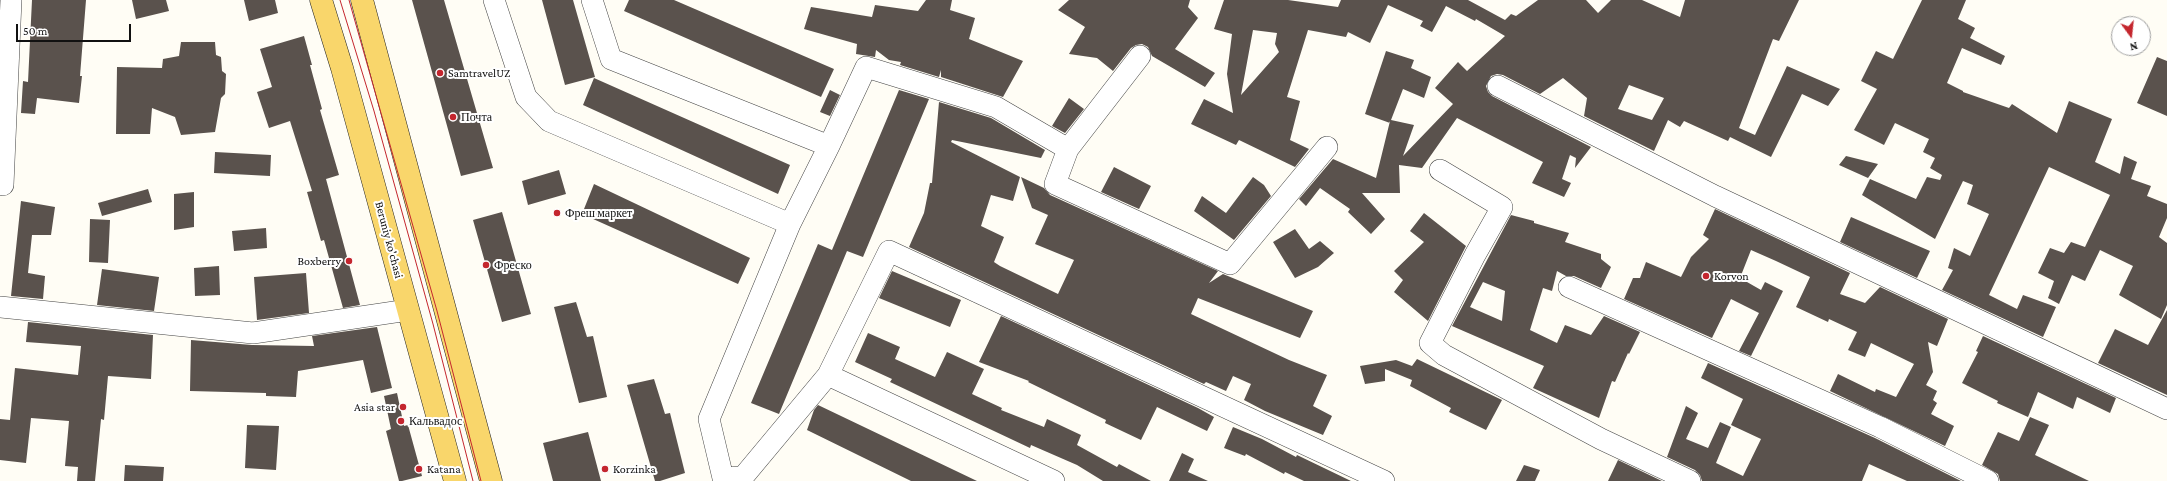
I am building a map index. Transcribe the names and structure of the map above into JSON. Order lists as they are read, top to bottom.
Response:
{
  "streets": {
    "main road": ["Beruniy ko'chasi"]
  },
  "places": [
    "SamtravelUZ",
    "Почта",
    "Фреш маркет",
    "Boxberry",
    "Фреско",
    "Korvon",
    "Asia star",
    "Кальвадос",
    "Katana",
    "Korzinka"
  ],
  "scale_bar": "50 m",
  "north": "bottom"
}
